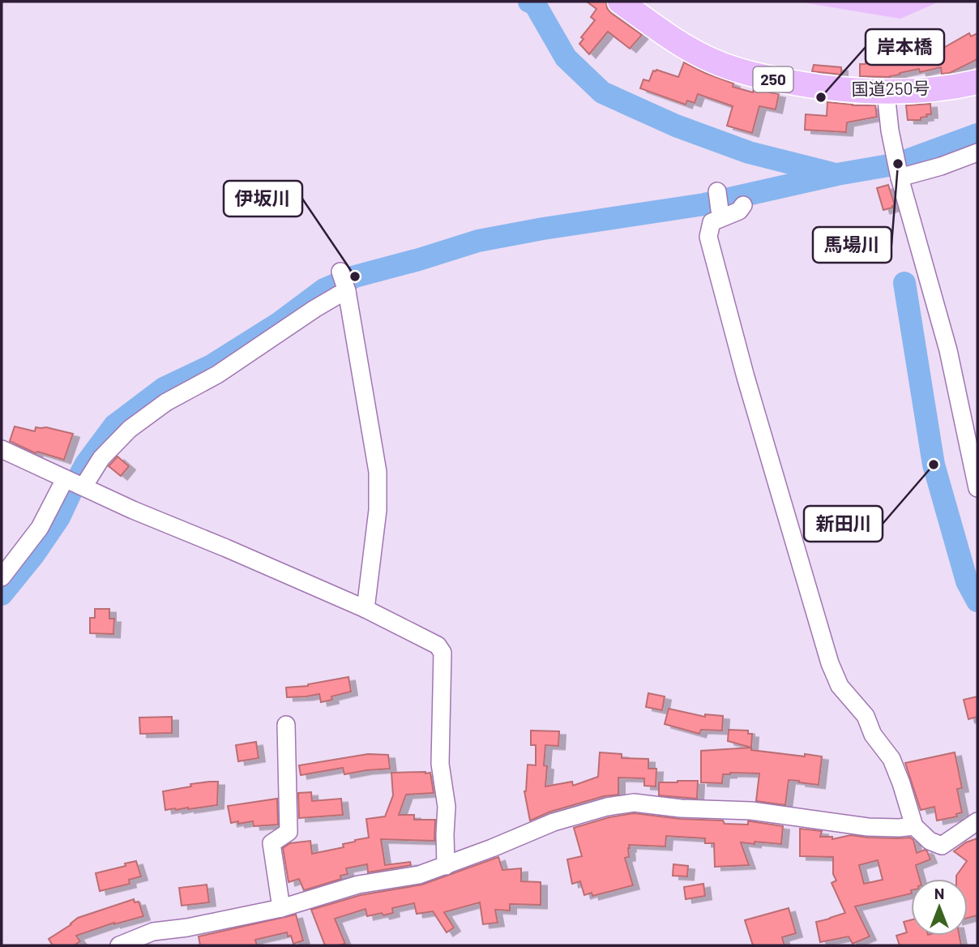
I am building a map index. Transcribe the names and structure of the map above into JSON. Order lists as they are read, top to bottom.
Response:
{
  "streets": {
    "highway": ["250", "国道250号"]
  },
  "places": [
    "岸本橋",
    "馬場川",
    "伊坂川",
    "新田川"
  ],
  "north": "top"
}
